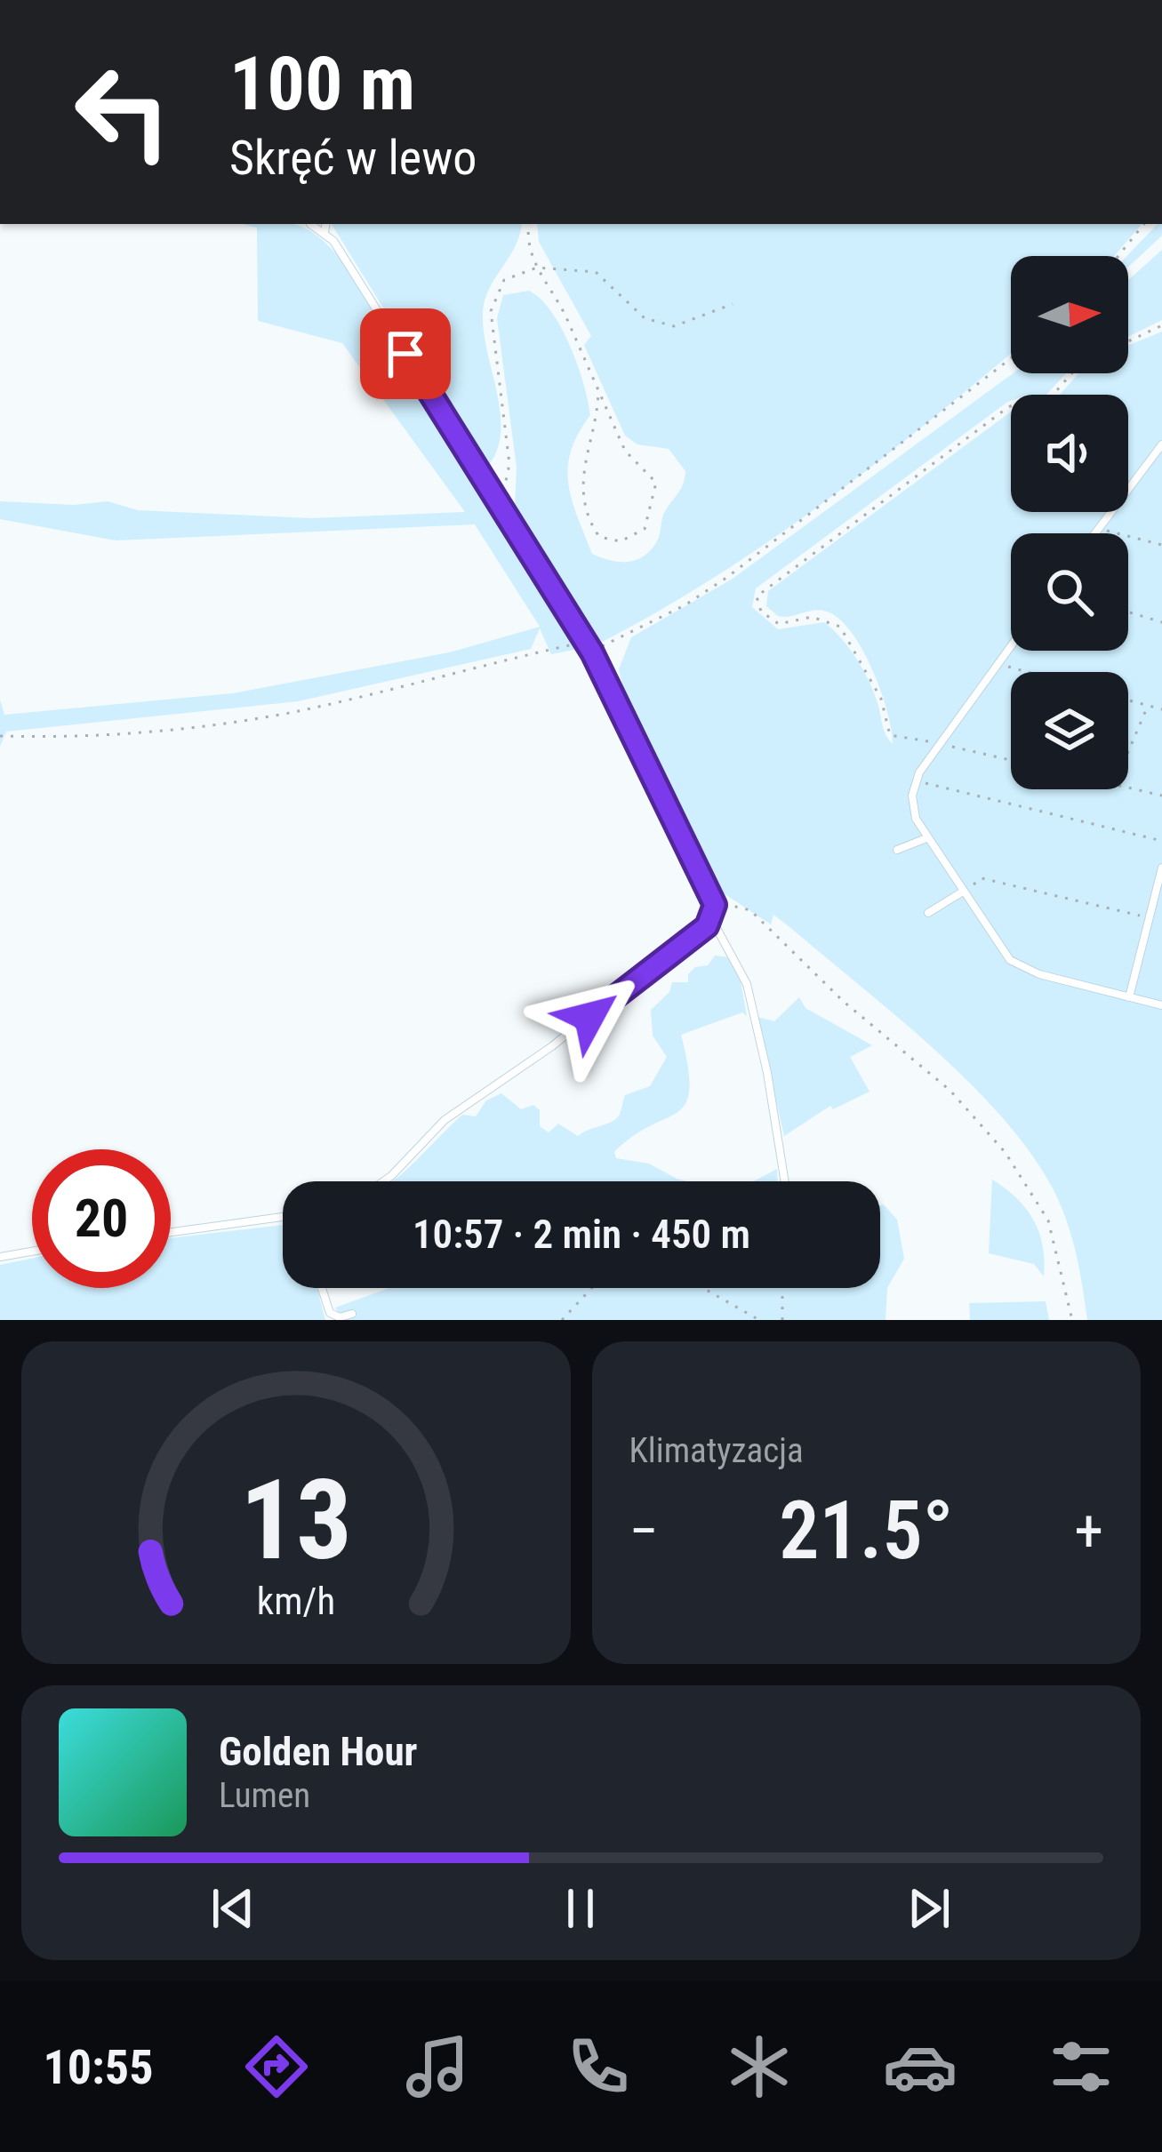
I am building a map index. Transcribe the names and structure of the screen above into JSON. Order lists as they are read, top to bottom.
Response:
{
  "north": "right",
  "page": {
    "turn": ["100 m", "Skręć w lewo"],
    "limit": "20",
    "trip": "10:57 · 2 min · 450 m",
    "tile": "Klimatyzacja",
    "heat": ["−", "21.5°", "+"],
    "song": ["Golden Hour", "Lumen"],
    "tabs": "10:55",
    "gauge": ["13", "km/h"]
  }
}
